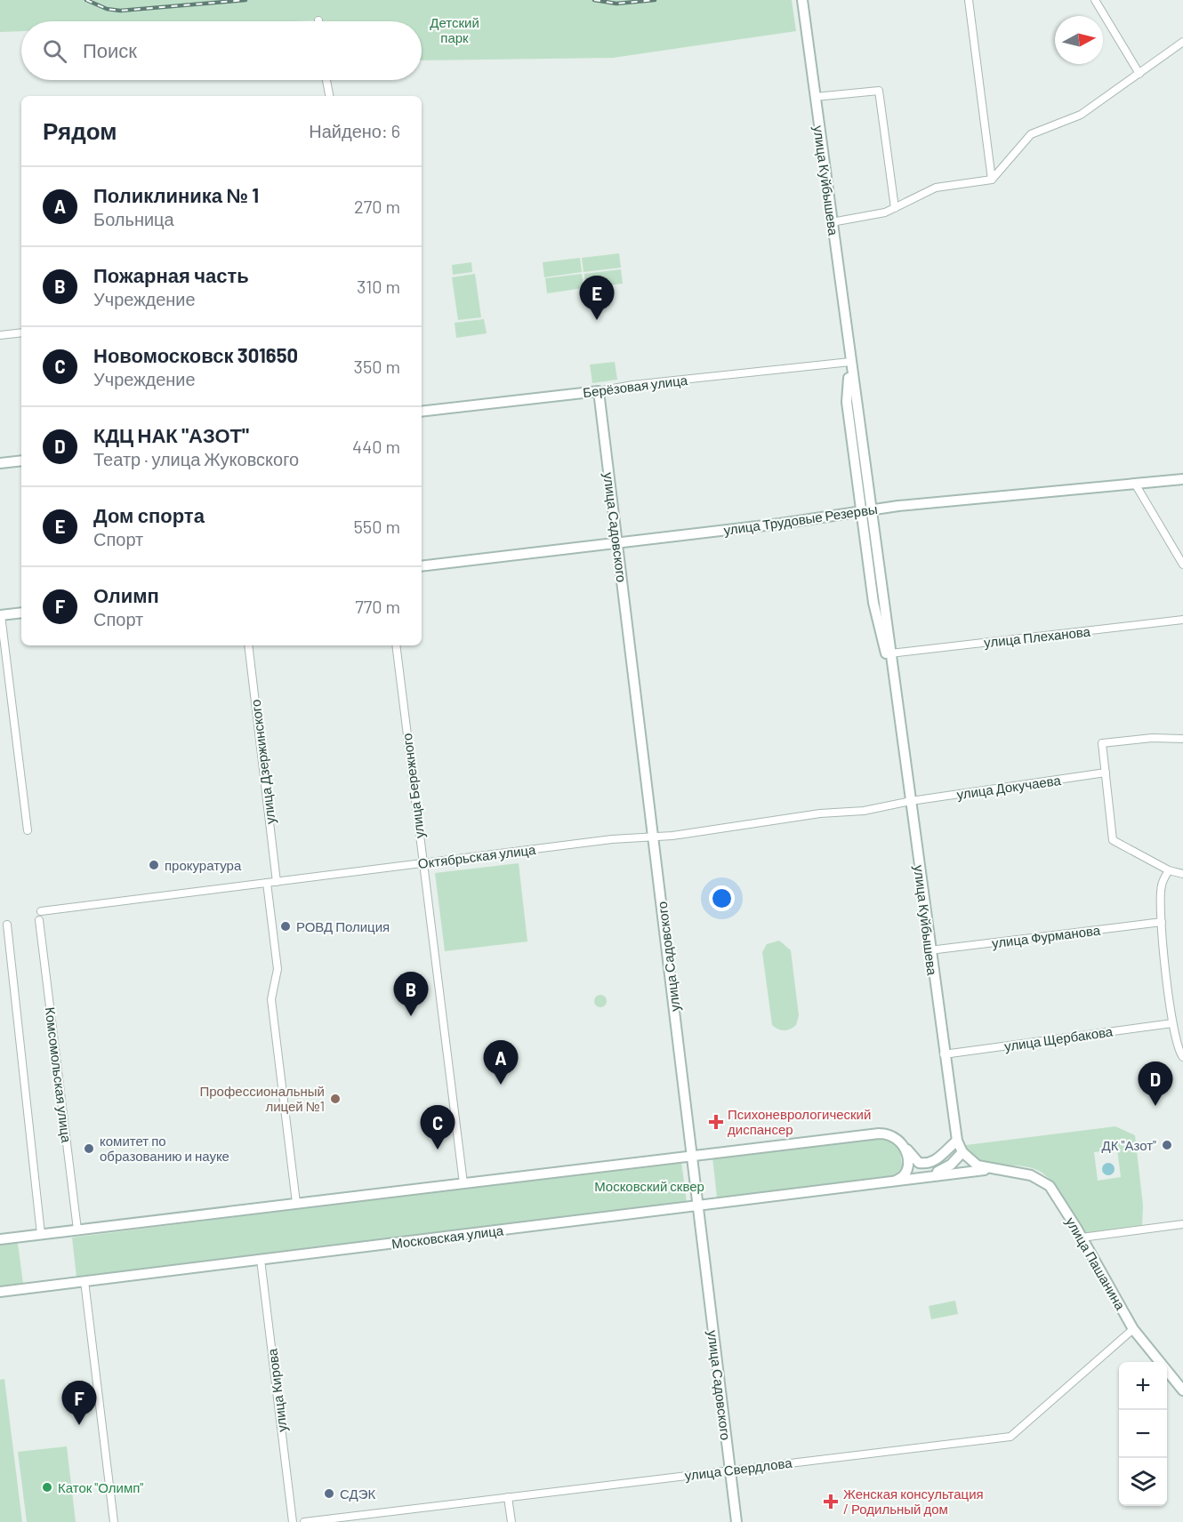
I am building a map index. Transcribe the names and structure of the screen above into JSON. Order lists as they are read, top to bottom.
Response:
{
  "streets": {
    "main road": [
      "улица Куйбышева",
      "Берёзовая улица",
      "улица Трудовые Резервы",
      "улица Садовского",
      "Московская улица",
      "улица Пашанина"
    ],
    "street": [
      "улица Плеханова",
      "улица Дзержинского",
      "улица Бережного",
      "улица Докучаева",
      "Октябрьская улица",
      "улица Фурманова",
      "улица Щербакова",
      "Комсомольская улица",
      "улица Кирова",
      "улица Свердлова"
    ]
  },
  "crossings": [
    ["улица Куйбышева", "Берёзовая улица"],
    ["улица Куйбышева", "улица Трудовые Резервы"],
    ["улица Куйбышева", "улица Плеханова"],
    ["улица Куйбышева", "улица Докучаева"],
    ["улица Куйбышева", "Октябрьская улица"],
    ["улица Куйбышева", "улица Фурманова"],
    ["улица Куйбышева", "улица Щербакова"],
    ["улица Куйбышева", "Московская улица"],
    ["улица Куйбышева", "улица Пашанина"],
    ["Берёзовая улица", "улица Садовского"],
    ["улица Трудовые Резервы", "улица Садовского"],
    ["улица Садовского", "Октябрьская улица"],
    ["улица Садовского", "Московская улица"],
    ["улица Садовского", "улица Свердлова"],
    ["улица Дзержинского", "Октябрьская улица"],
    ["улица Бережного", "Октябрьская улица"],
    ["улица Докучаева", "Октябрьская улица"],
    ["Московская улица", "улица Пашанина"],
    ["Московская улица", "улица Кирова"],
    ["улица Пашанина", "улица Свердлова"]
  ],
  "parks": ["Детский парк", "Московский сквер"],
  "places": {
    "other": [
      "прокуратура",
      "РОВД Полиция",
      "Профессиональный лицей №1",
      "ДК \"Азот\"",
      "комитет по образованию и науке",
      "Каток \"Олимп\"",
      "СДЭК"
    ],
    "health": ["Психоневрологический диспансер", "Женская консультация / Родильный дом"]
  },
  "north": "right",
  "page": {
    "search": "Поиск",
    "heading": ["Рядом", "Найдено: 6"],
    "list": [
      {
        "mark": "A",
        "name": "Поликлиника № 1",
        "note": "Больница",
        "value": "270 m"
      },
      {
        "mark": "B",
        "name": "Пожарная часть",
        "note": "Учреждение",
        "value": "310 m"
      },
      {
        "mark": "C",
        "name": "Новомосковск 301650",
        "note": "Учреждение",
        "value": "350 m"
      },
      {
        "mark": "D",
        "name": "КДЦ НАК \"АЗОТ\"",
        "note": "Театр · улица Жуковского",
        "value": "440 m"
      },
      {
        "mark": "E",
        "name": "Дом спорта",
        "note": "Спорт",
        "value": "550 m"
      },
      {
        "mark": "F",
        "name": "Олимп",
        "note": "Спорт",
        "value": "770 m"
      }
    ],
    "pins": [
      "E",
      "B",
      "A",
      "D",
      "C",
      "F"
    ],
    "map_buttons": ["+", "−"]
  }
}
